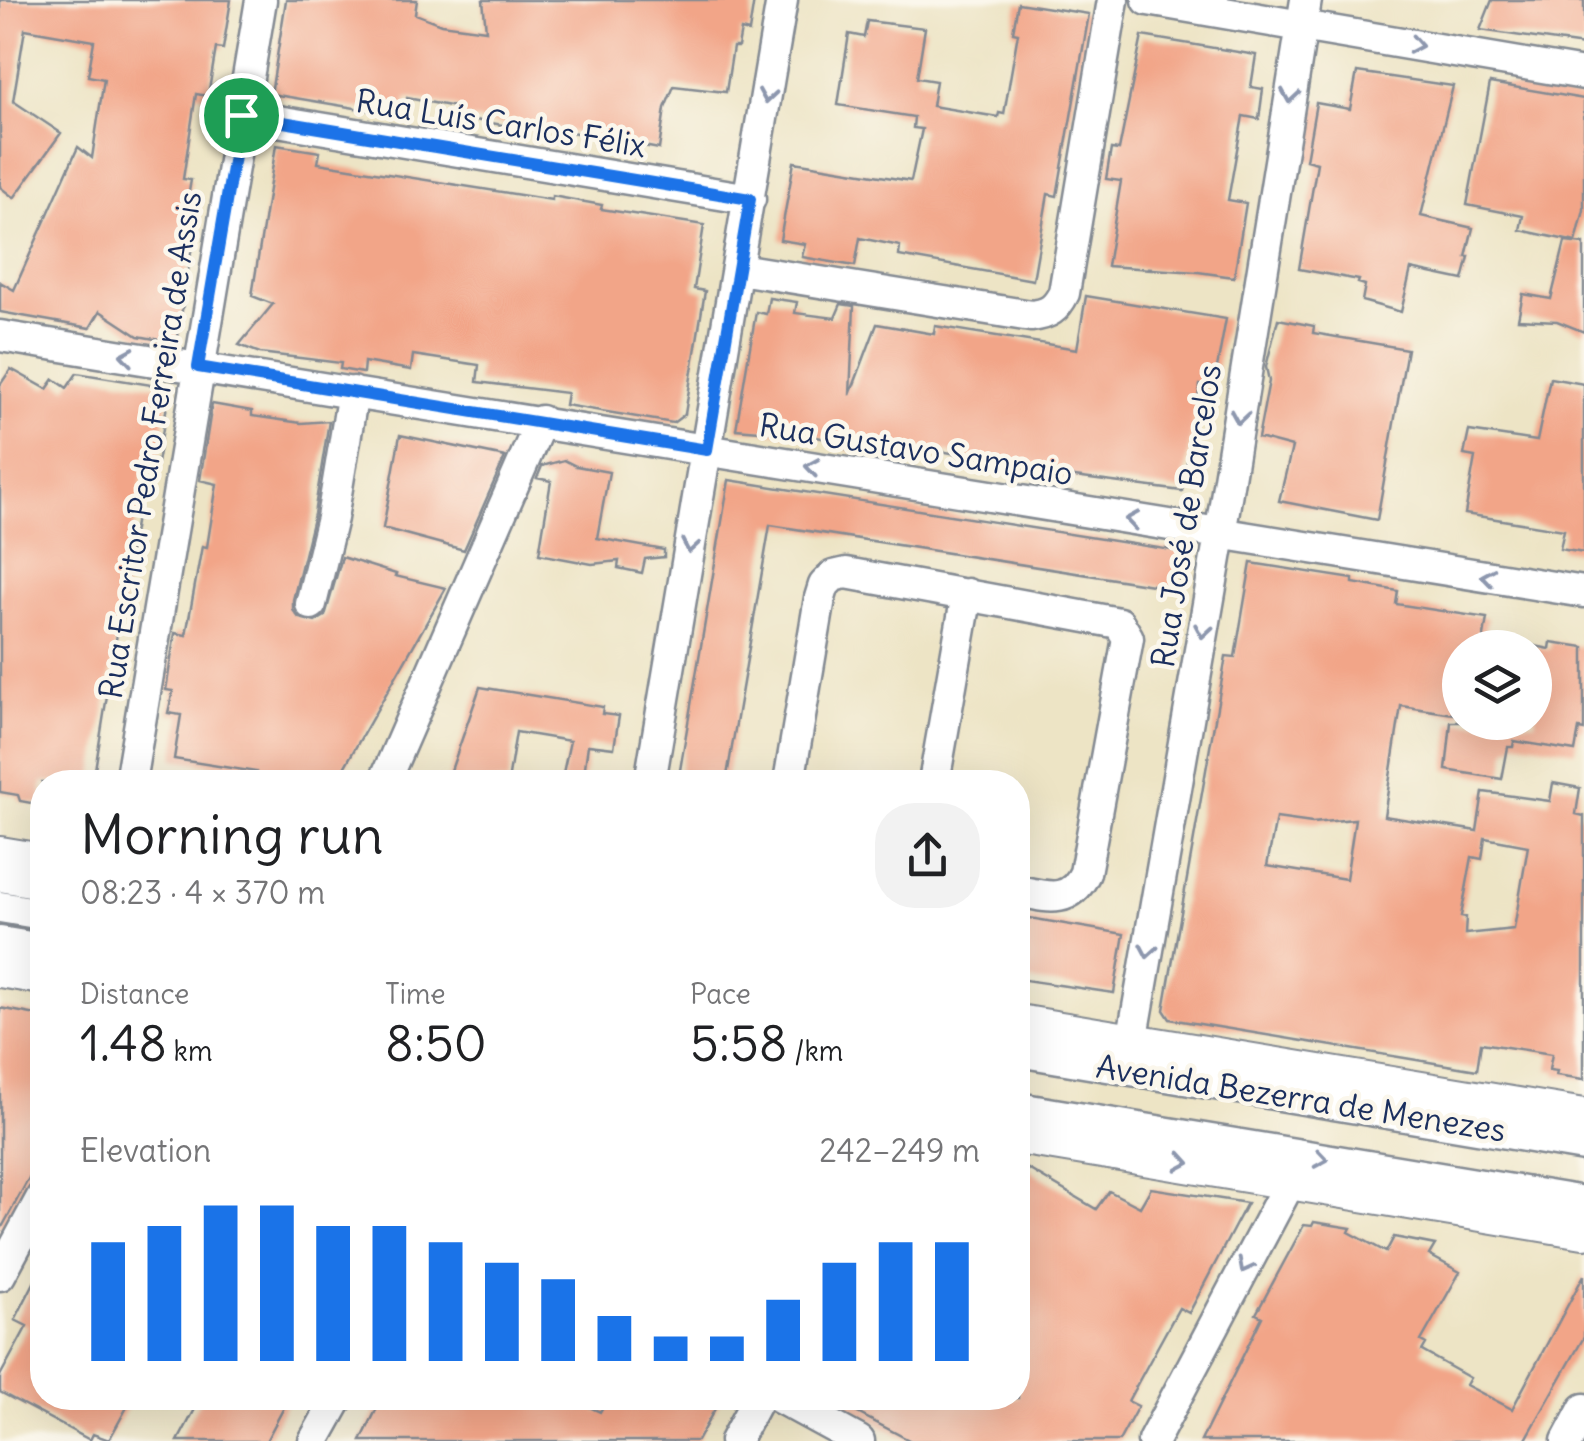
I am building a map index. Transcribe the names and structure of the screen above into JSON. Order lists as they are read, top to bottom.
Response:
{
  "streets": {
    "main road": ["Avenida Bezerra de Menezes"],
    "street": [
      "Rua Luís Carlos Félix",
      "Rua Escritor Pedro Ferreira de Assis",
      "Rua Gustavo Sampaio",
      "Rua José de Barcelos"
    ]
  },
  "crossings": [
    ["Rua Luís Carlos Félix", "Rua Escritor Pedro Ferreira de Assis"],
    ["Rua Escritor Pedro Ferreira de Assis", "Rua Gustavo Sampaio"],
    ["Rua Gustavo Sampaio", "Rua José de Barcelos"],
    ["Rua José de Barcelos", "Avenida Bezerra de Menezes"]
  ],
  "one_way": ["Rua Gustavo Sampaio", "Rua José de Barcelos"],
  "page": {
    "heading": ["Morning run", "08:23 · 4 × 370 m"],
    "stats": [
      ["Distance", "1.48 km"],
      ["Time", "8:50"],
      ["Pace", "5:58 /km"]
    ],
    "chart": ["Elevation", "242–249 m"]
  }
}
